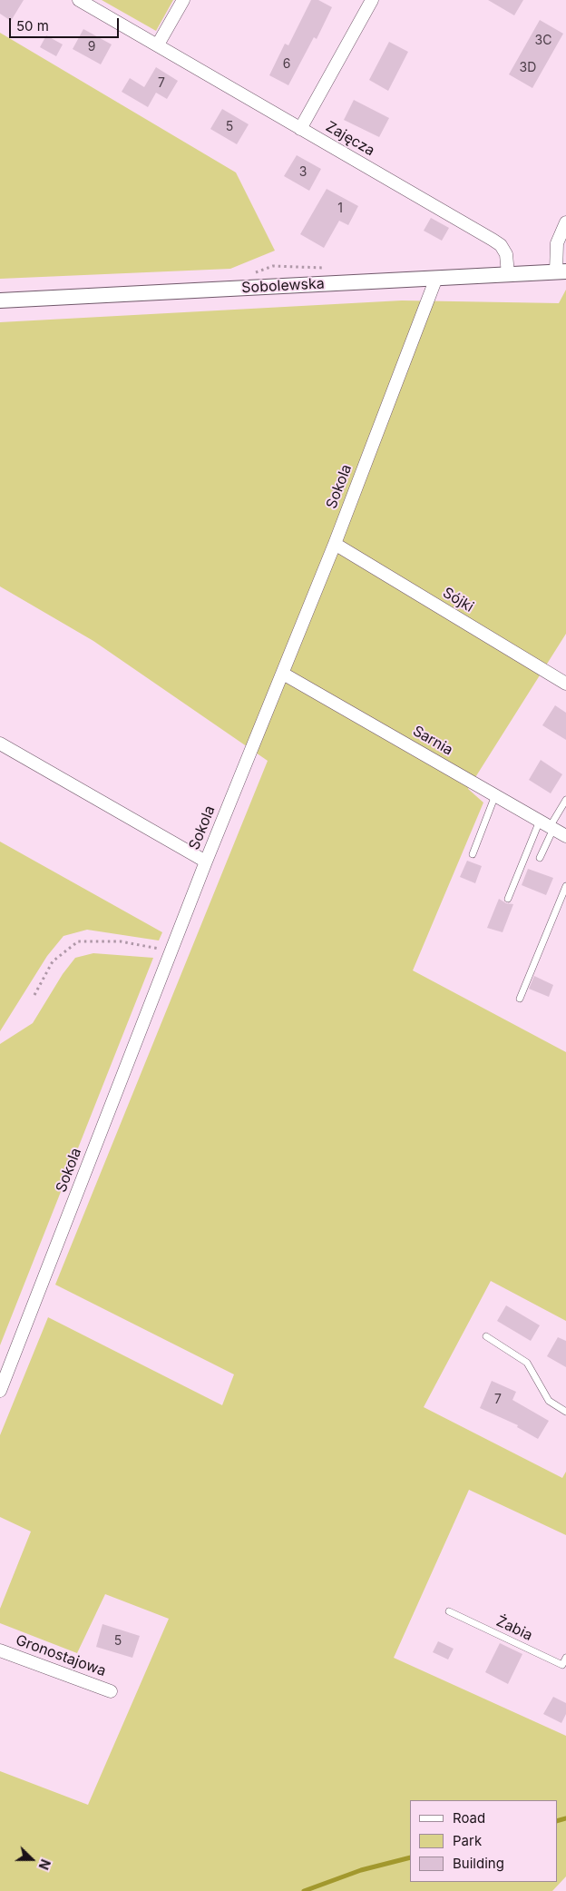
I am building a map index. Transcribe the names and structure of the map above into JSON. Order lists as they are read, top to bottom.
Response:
{
  "streets": {
    "street": [
      "Zajęcza",
      "Sobolewska",
      "Sokola",
      "Sójki",
      "Sarnia",
      "Gronostajowa"
    ],
    "lane": ["Żabia"]
  },
  "crossings": [
    ["Zajęcza", "Sobolewska"],
    ["Sobolewska", "Sokola"],
    ["Sokola", "Sójki"],
    ["Sokola", "Sarnia"]
  ],
  "house_numbers": [
    "3C",
    "9",
    "6",
    "3D",
    "7",
    "5",
    "3",
    "1",
    "7",
    "5"
  ],
  "legend": ["Road", "Park", "Building"],
  "scale_bar": "50 m",
  "north": "right"
}
